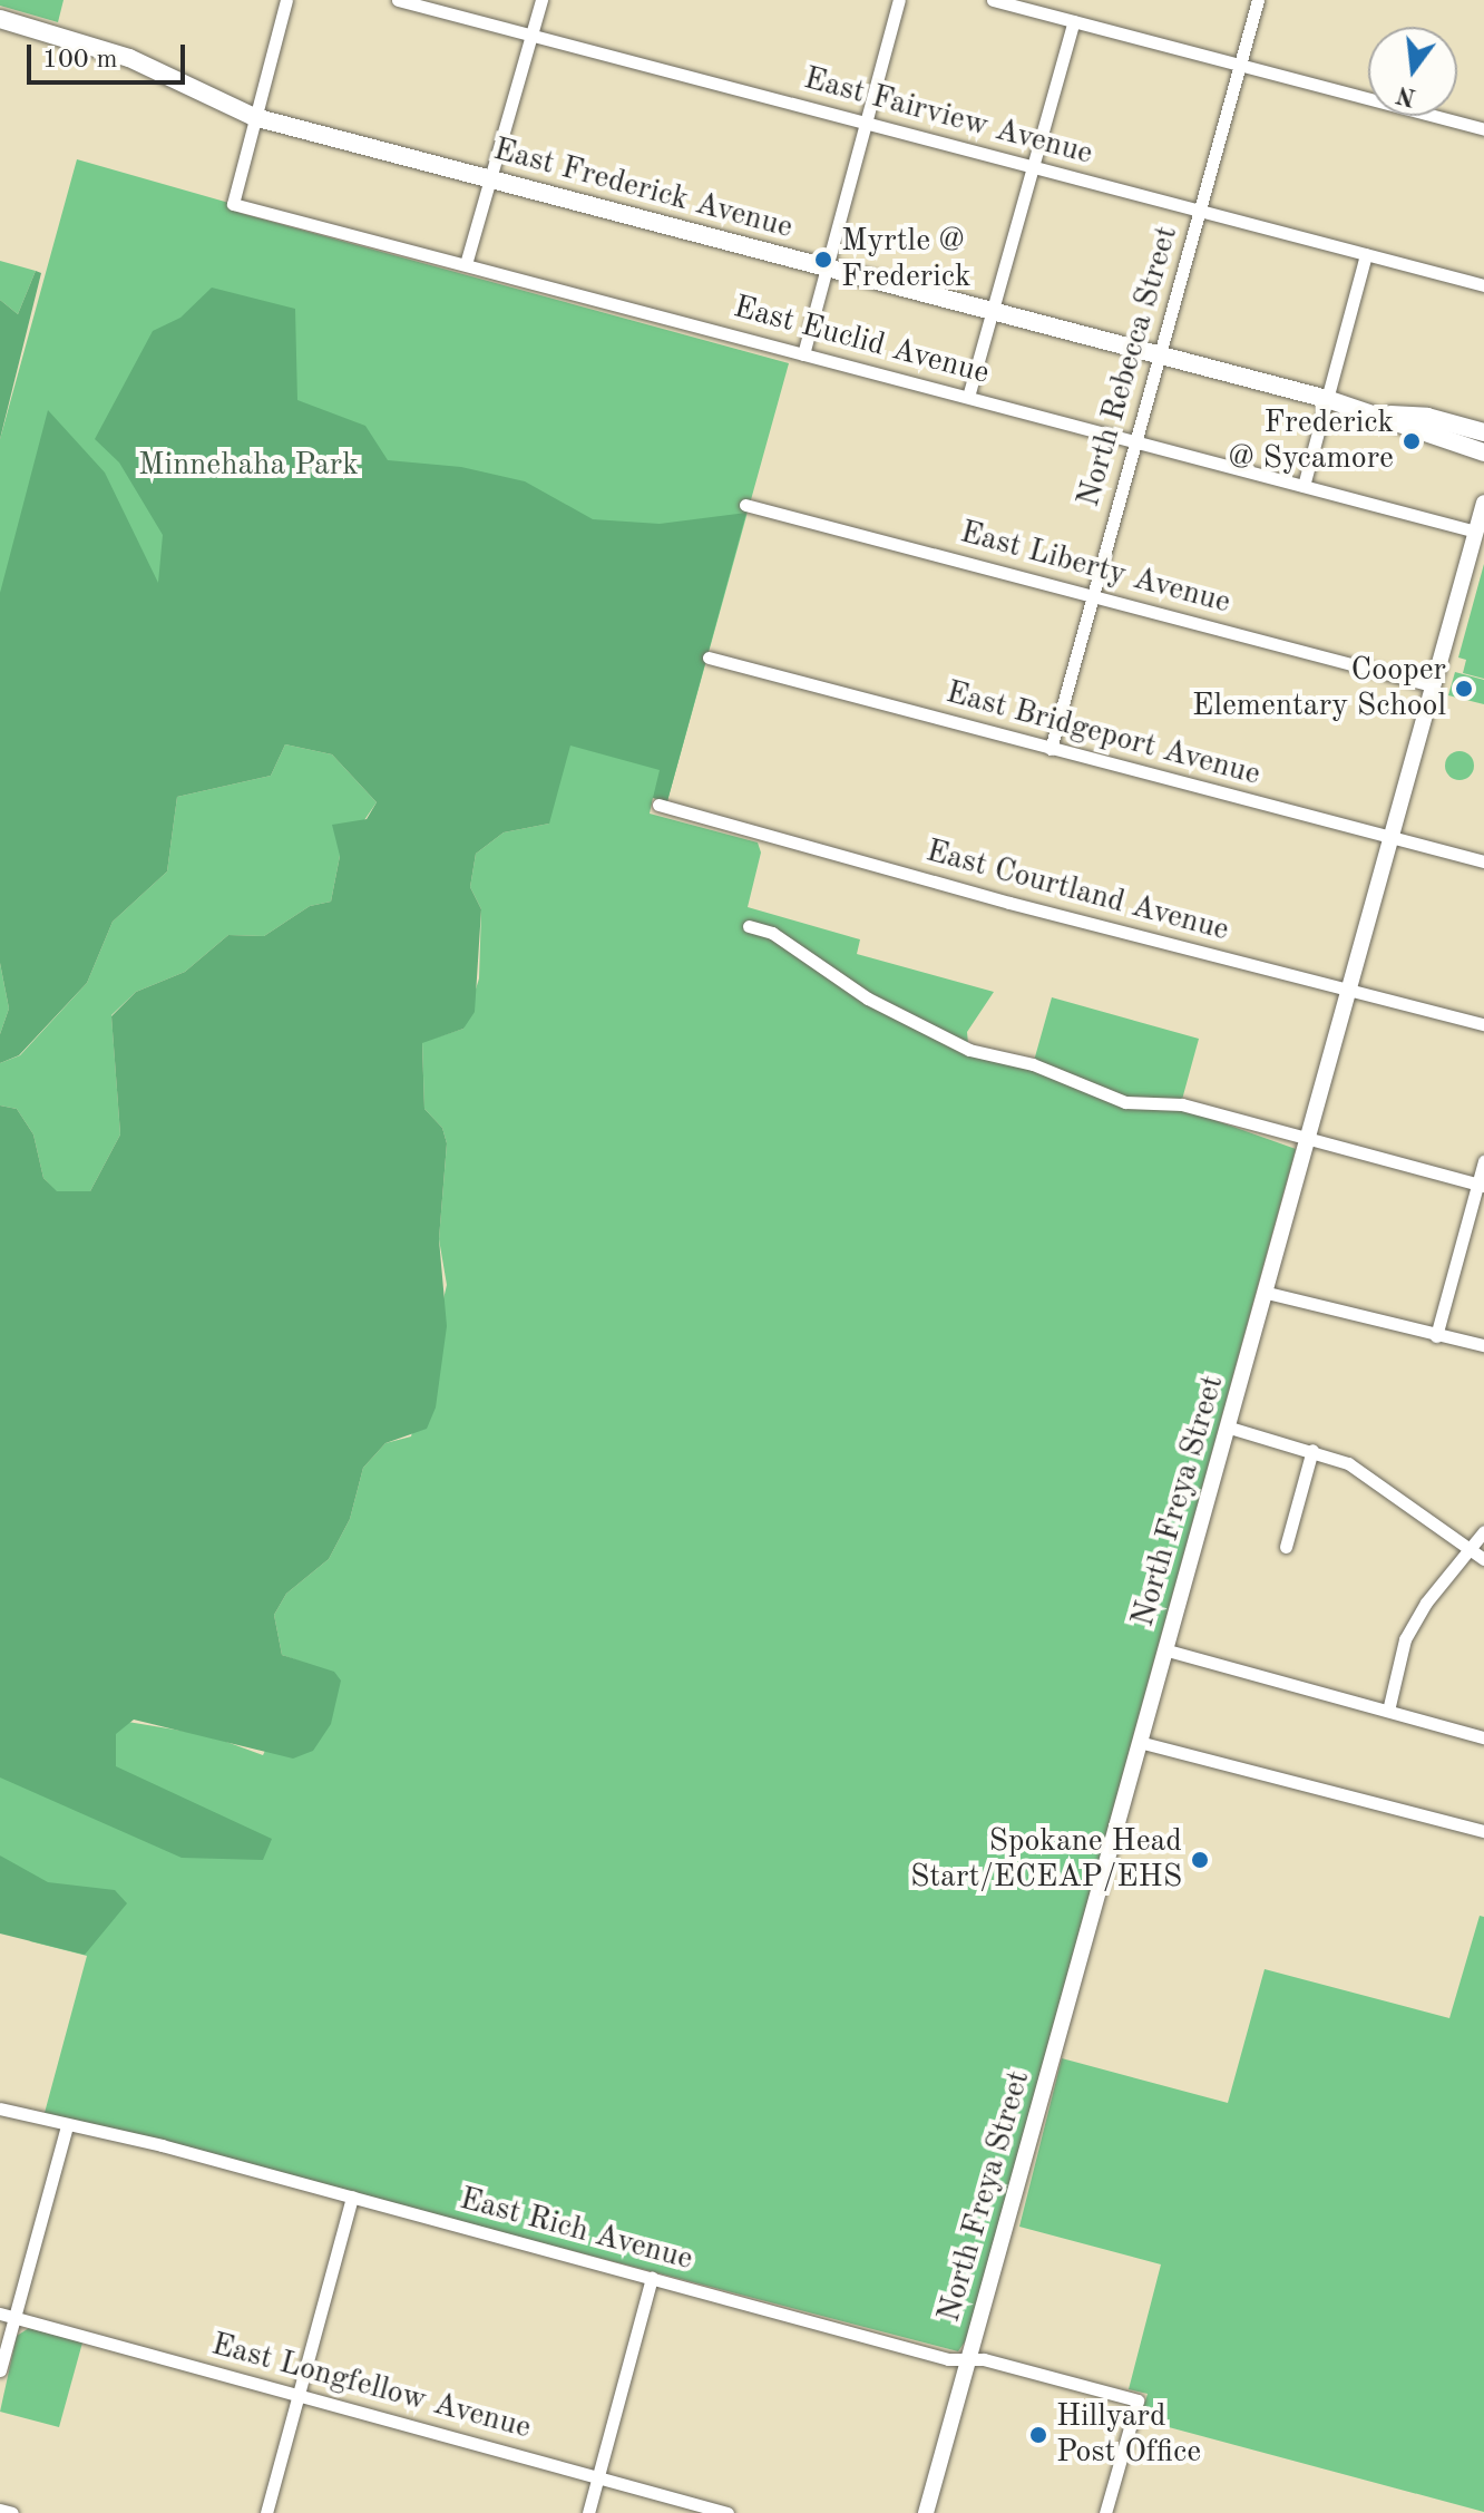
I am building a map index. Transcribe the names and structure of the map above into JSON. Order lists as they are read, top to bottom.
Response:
{
  "streets": {
    "main road": ["East Frederick Avenue"],
    "street": [
      "East Fairview Avenue",
      "East Euclid Avenue",
      "North Rebecca Street",
      "East Liberty Avenue",
      "East Bridgeport Avenue",
      "East Courtland Avenue",
      "North Freya Street",
      "East Rich Avenue",
      "East Longfellow Avenue"
    ]
  },
  "crossings": [
    ["East Fairview Avenue", "North Rebecca Street"],
    ["East Frederick Avenue", "East Euclid Avenue"],
    ["East Frederick Avenue", "North Rebecca Street"],
    ["East Euclid Avenue", "North Rebecca Street"],
    ["East Euclid Avenue", "North Freya Street"],
    ["North Rebecca Street", "East Liberty Avenue"],
    ["North Rebecca Street", "East Bridgeport Avenue"],
    ["East Liberty Avenue", "North Freya Street"],
    ["East Bridgeport Avenue", "North Freya Street"],
    ["East Courtland Avenue", "North Freya Street"],
    ["North Freya Street", "East Rich Avenue"]
  ],
  "parks": ["Minnehaha Park"],
  "places": [
    "Myrtle @ Frederick",
    "Frederick @ Sycamore",
    "Cooper Elementary School",
    "Spokane Head Start/ECEAP/EHS",
    "Hillyard Post Office"
  ],
  "scale_bar": "100 m",
  "north": "bottom"
}
